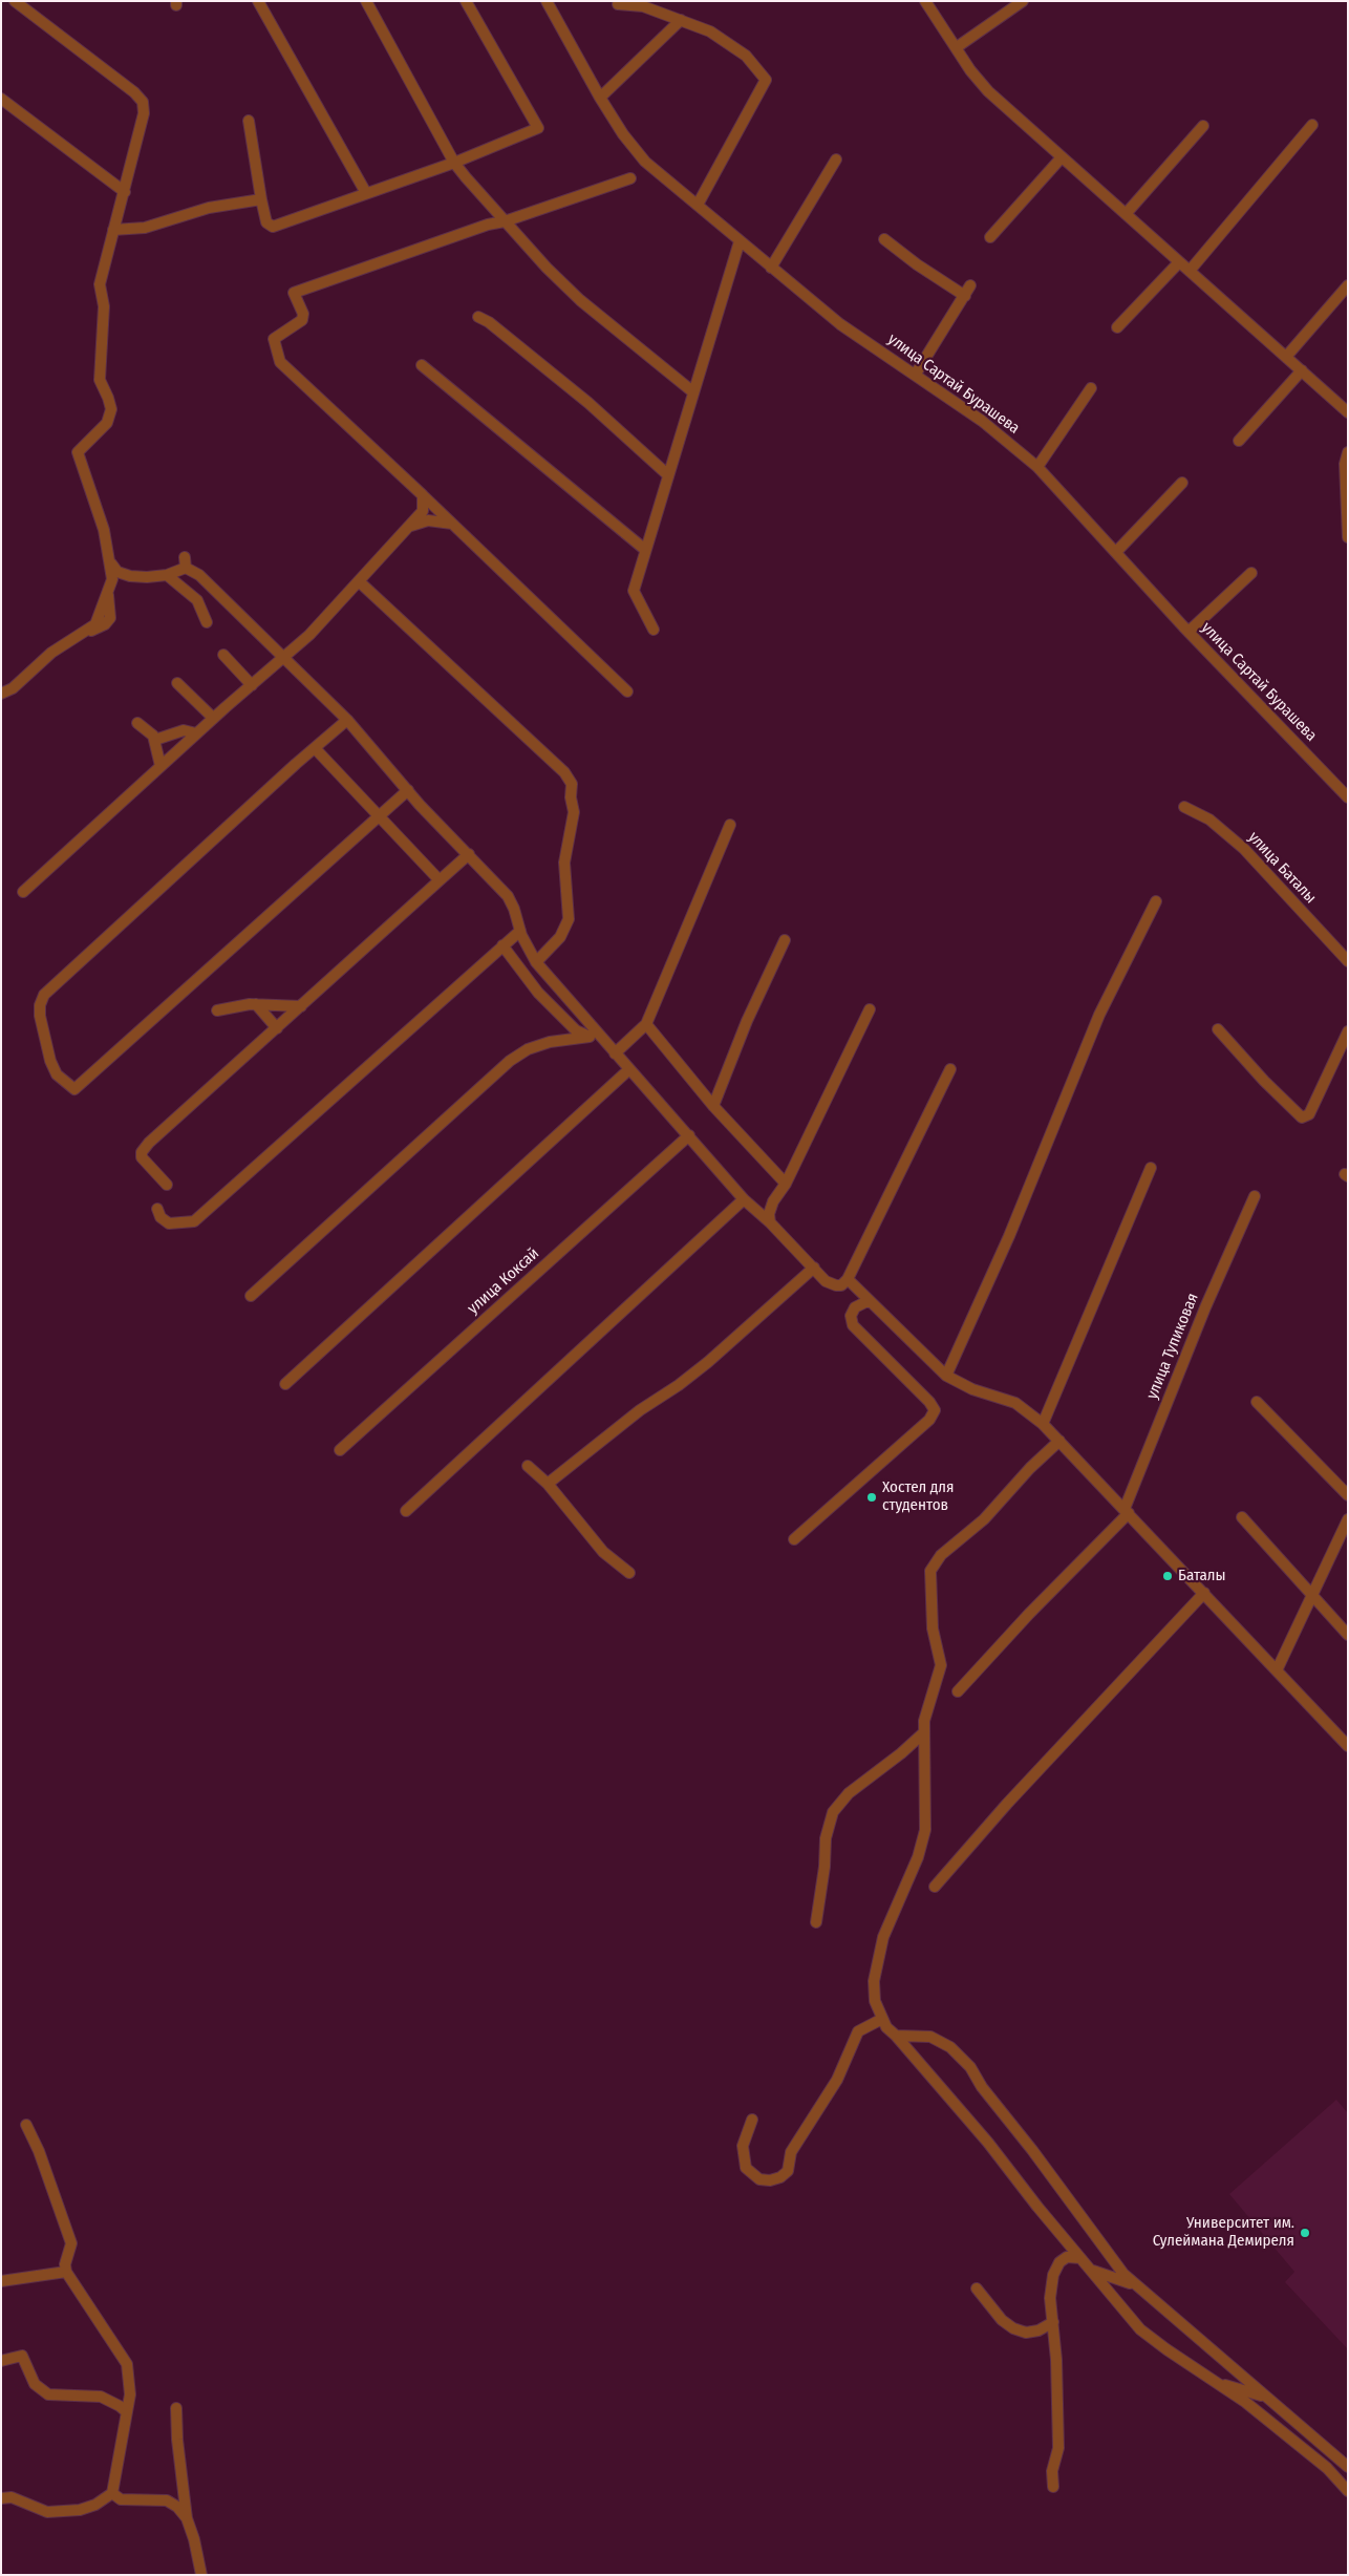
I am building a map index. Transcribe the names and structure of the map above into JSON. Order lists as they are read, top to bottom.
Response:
{
  "streets": {
    "street": [
      "улица Сартай Бурашева",
      "улица Баталы",
      "улица Коксай",
      "улица Тупиковая"
    ]
  },
  "places": ["Хостел для студентов", "Баталы", "Университет им. Сулеймана Демиреля"]
}
